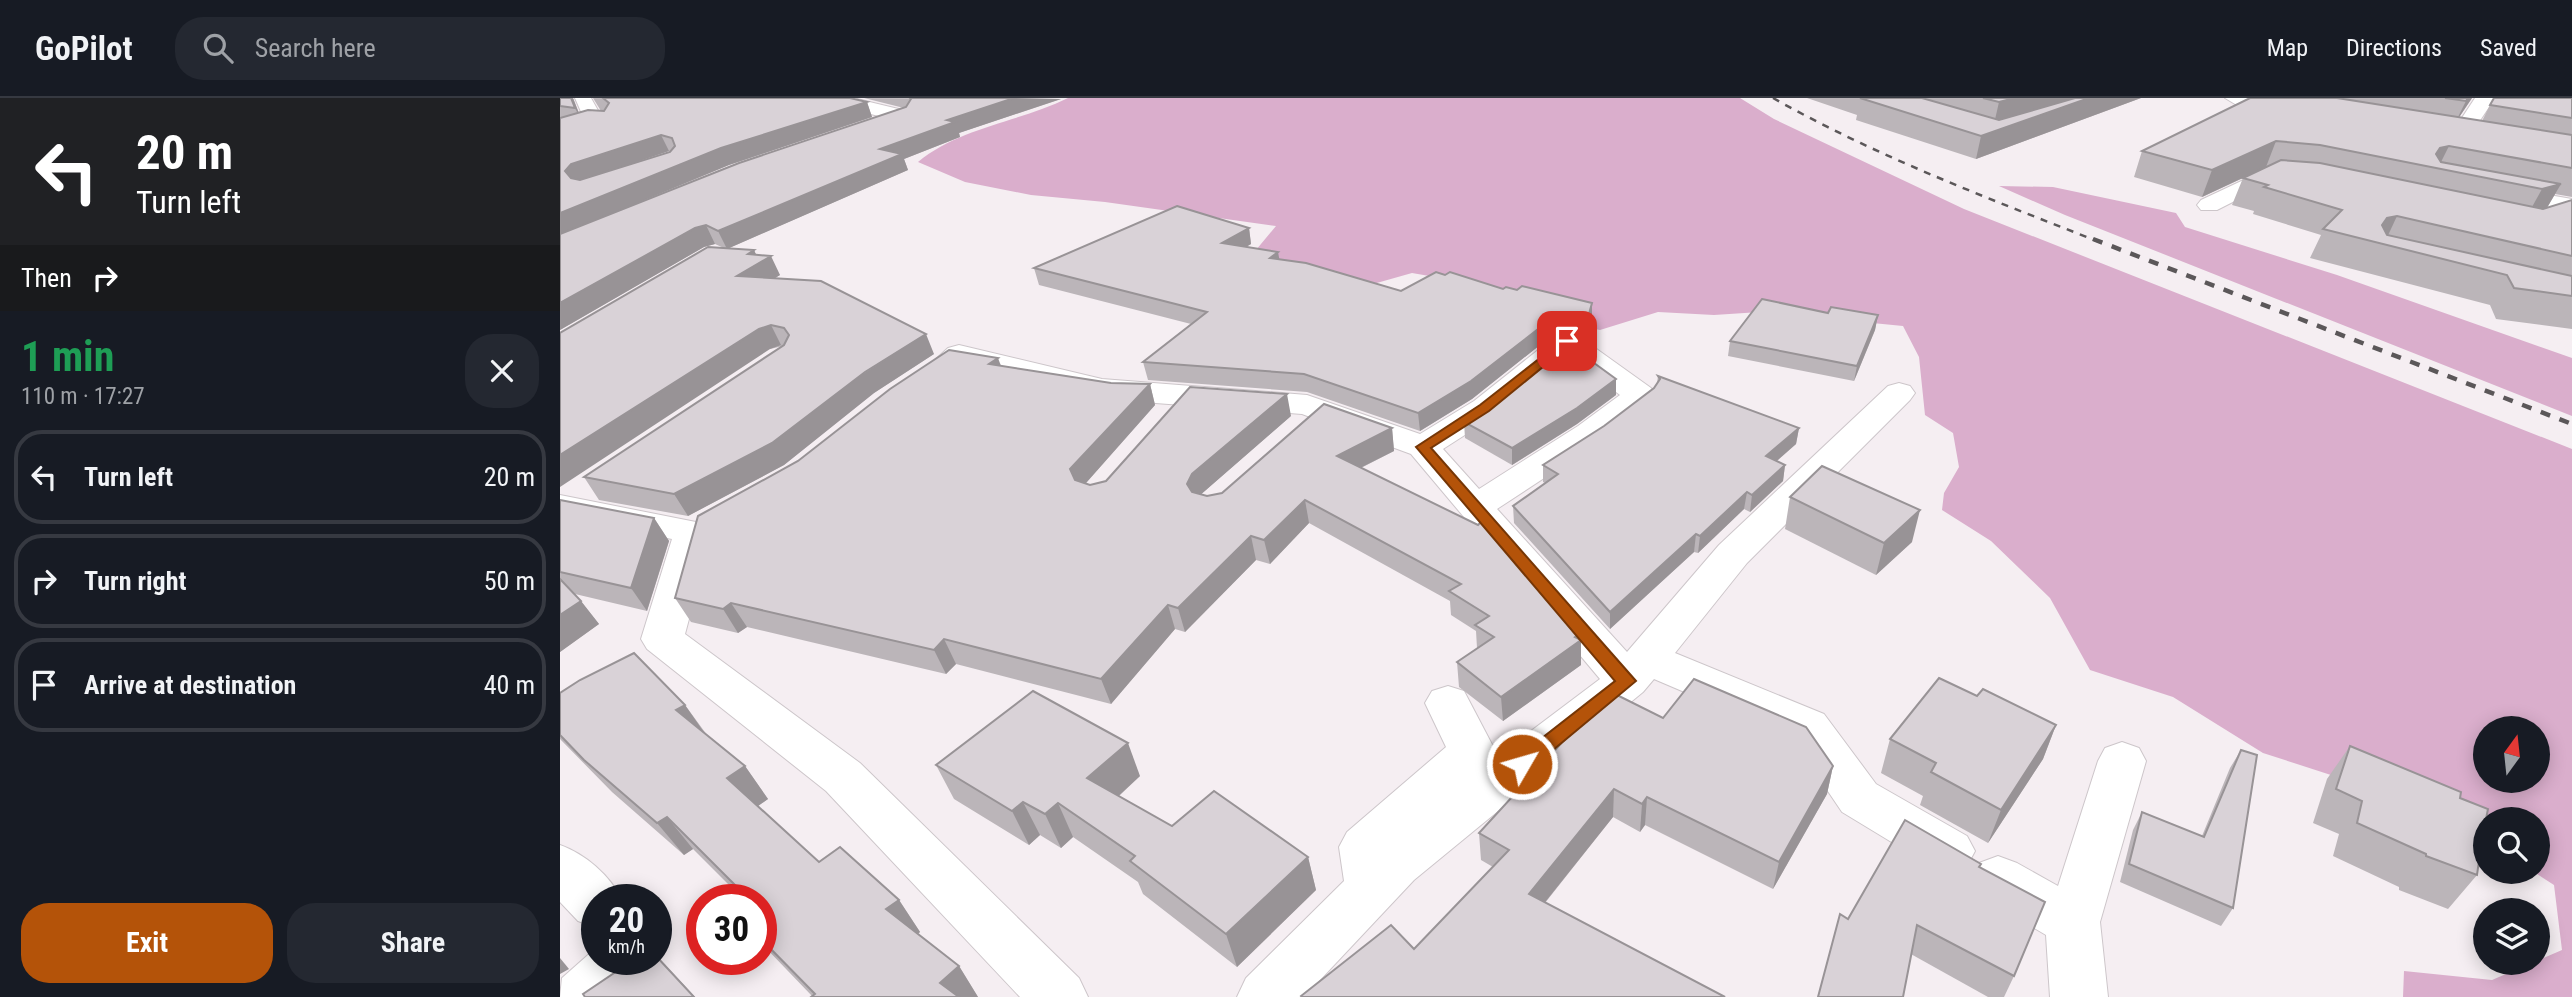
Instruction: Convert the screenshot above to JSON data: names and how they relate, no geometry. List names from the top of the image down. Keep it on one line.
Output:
{"north":"top","page":{"header":"GoPilot","search":"Search here","nav":["Map","Directions","Saved"],"turn":["20 m","Turn left"],"then":"Then","heading":["1 min","110 m · 17:27"],"list":[{"name":"Turn left","value":"20 m"},{"name":"Turn right","value":"50 m"},{"name":"Arrive at destination","value":"40 m"}],"speed":"20 km/h","limit":"30","buttons":["Exit","Share"]}}
